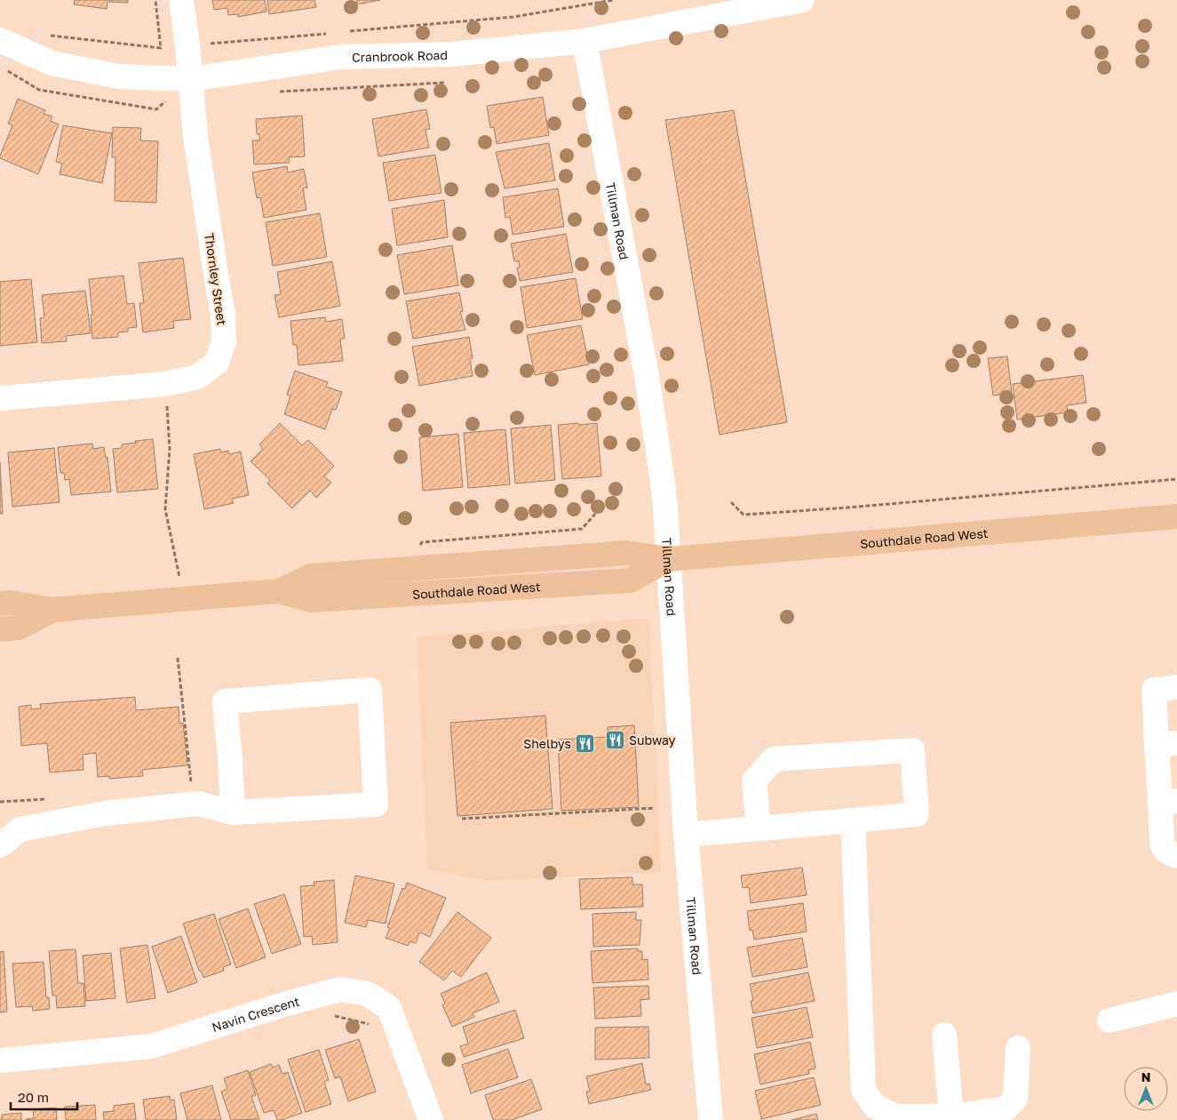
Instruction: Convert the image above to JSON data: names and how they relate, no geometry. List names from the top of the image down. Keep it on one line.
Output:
{"streets":{"main road":["Southdale Road West"],"street":["Cranbrook Road","Tillman Road","Thornley Street","Navin Crescent"]},"crossings":[["Cranbrook Road","Tillman Road"],["Cranbrook Road","Thornley Street"],["Tillman Road","Southdale Road West"]],"places":{"restaurant":["Subway","Shelbys"]},"scale_bar":"20 m","north":"top"}
